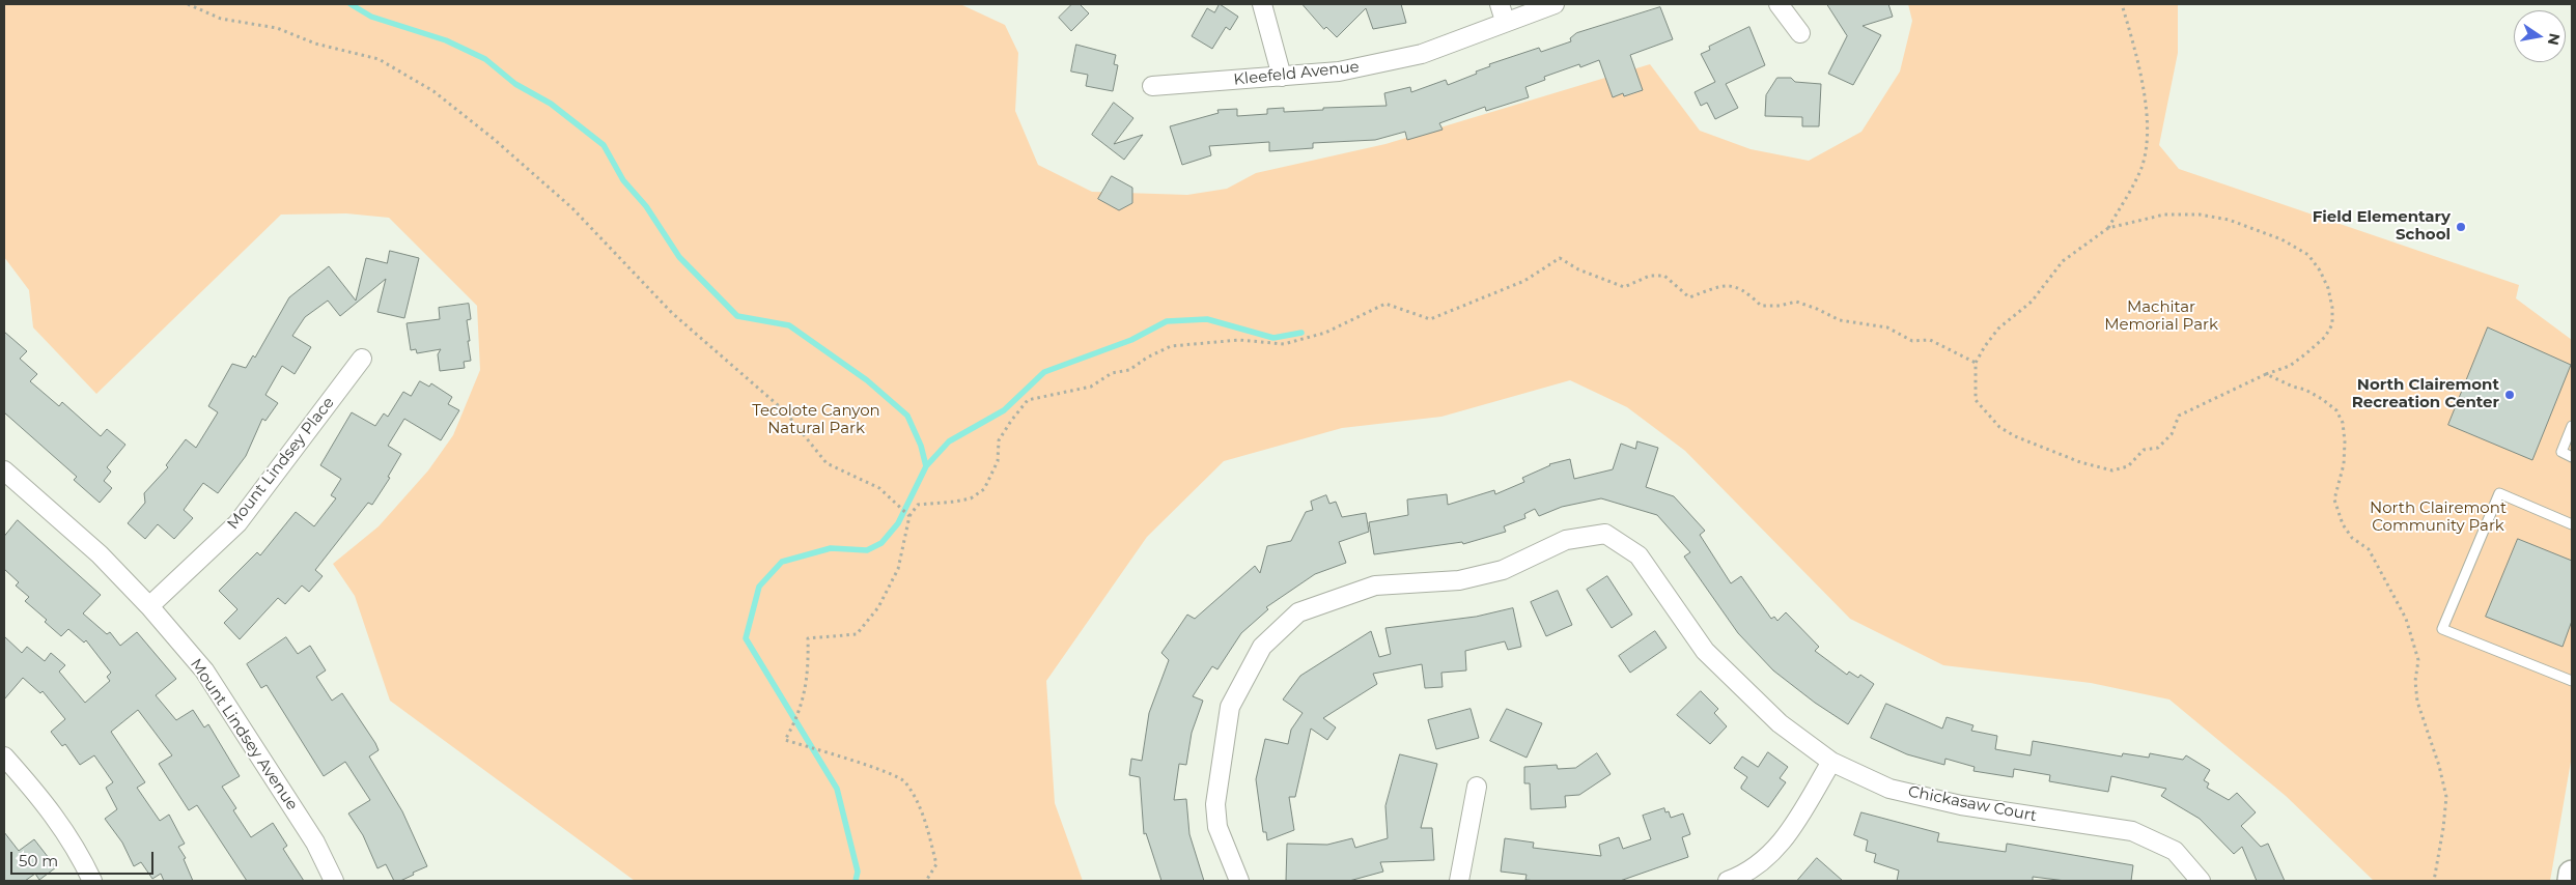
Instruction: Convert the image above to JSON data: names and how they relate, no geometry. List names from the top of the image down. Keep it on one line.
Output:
{"streets":{"street":["Kleefeld Avenue","Mount Lindsey Place","Mount Lindsey Avenue","Chickasaw Court"]},"crossings":[["Mount Lindsey Place","Mount Lindsey Avenue"]],"parks":["Machitar Memorial Park","Tecolote Canyon Natural Park","North Clairemont Community Park"],"places":["Field Elementary School","North Clairemont Recreation Center"],"scale_bar":"50 m","north":"right"}
